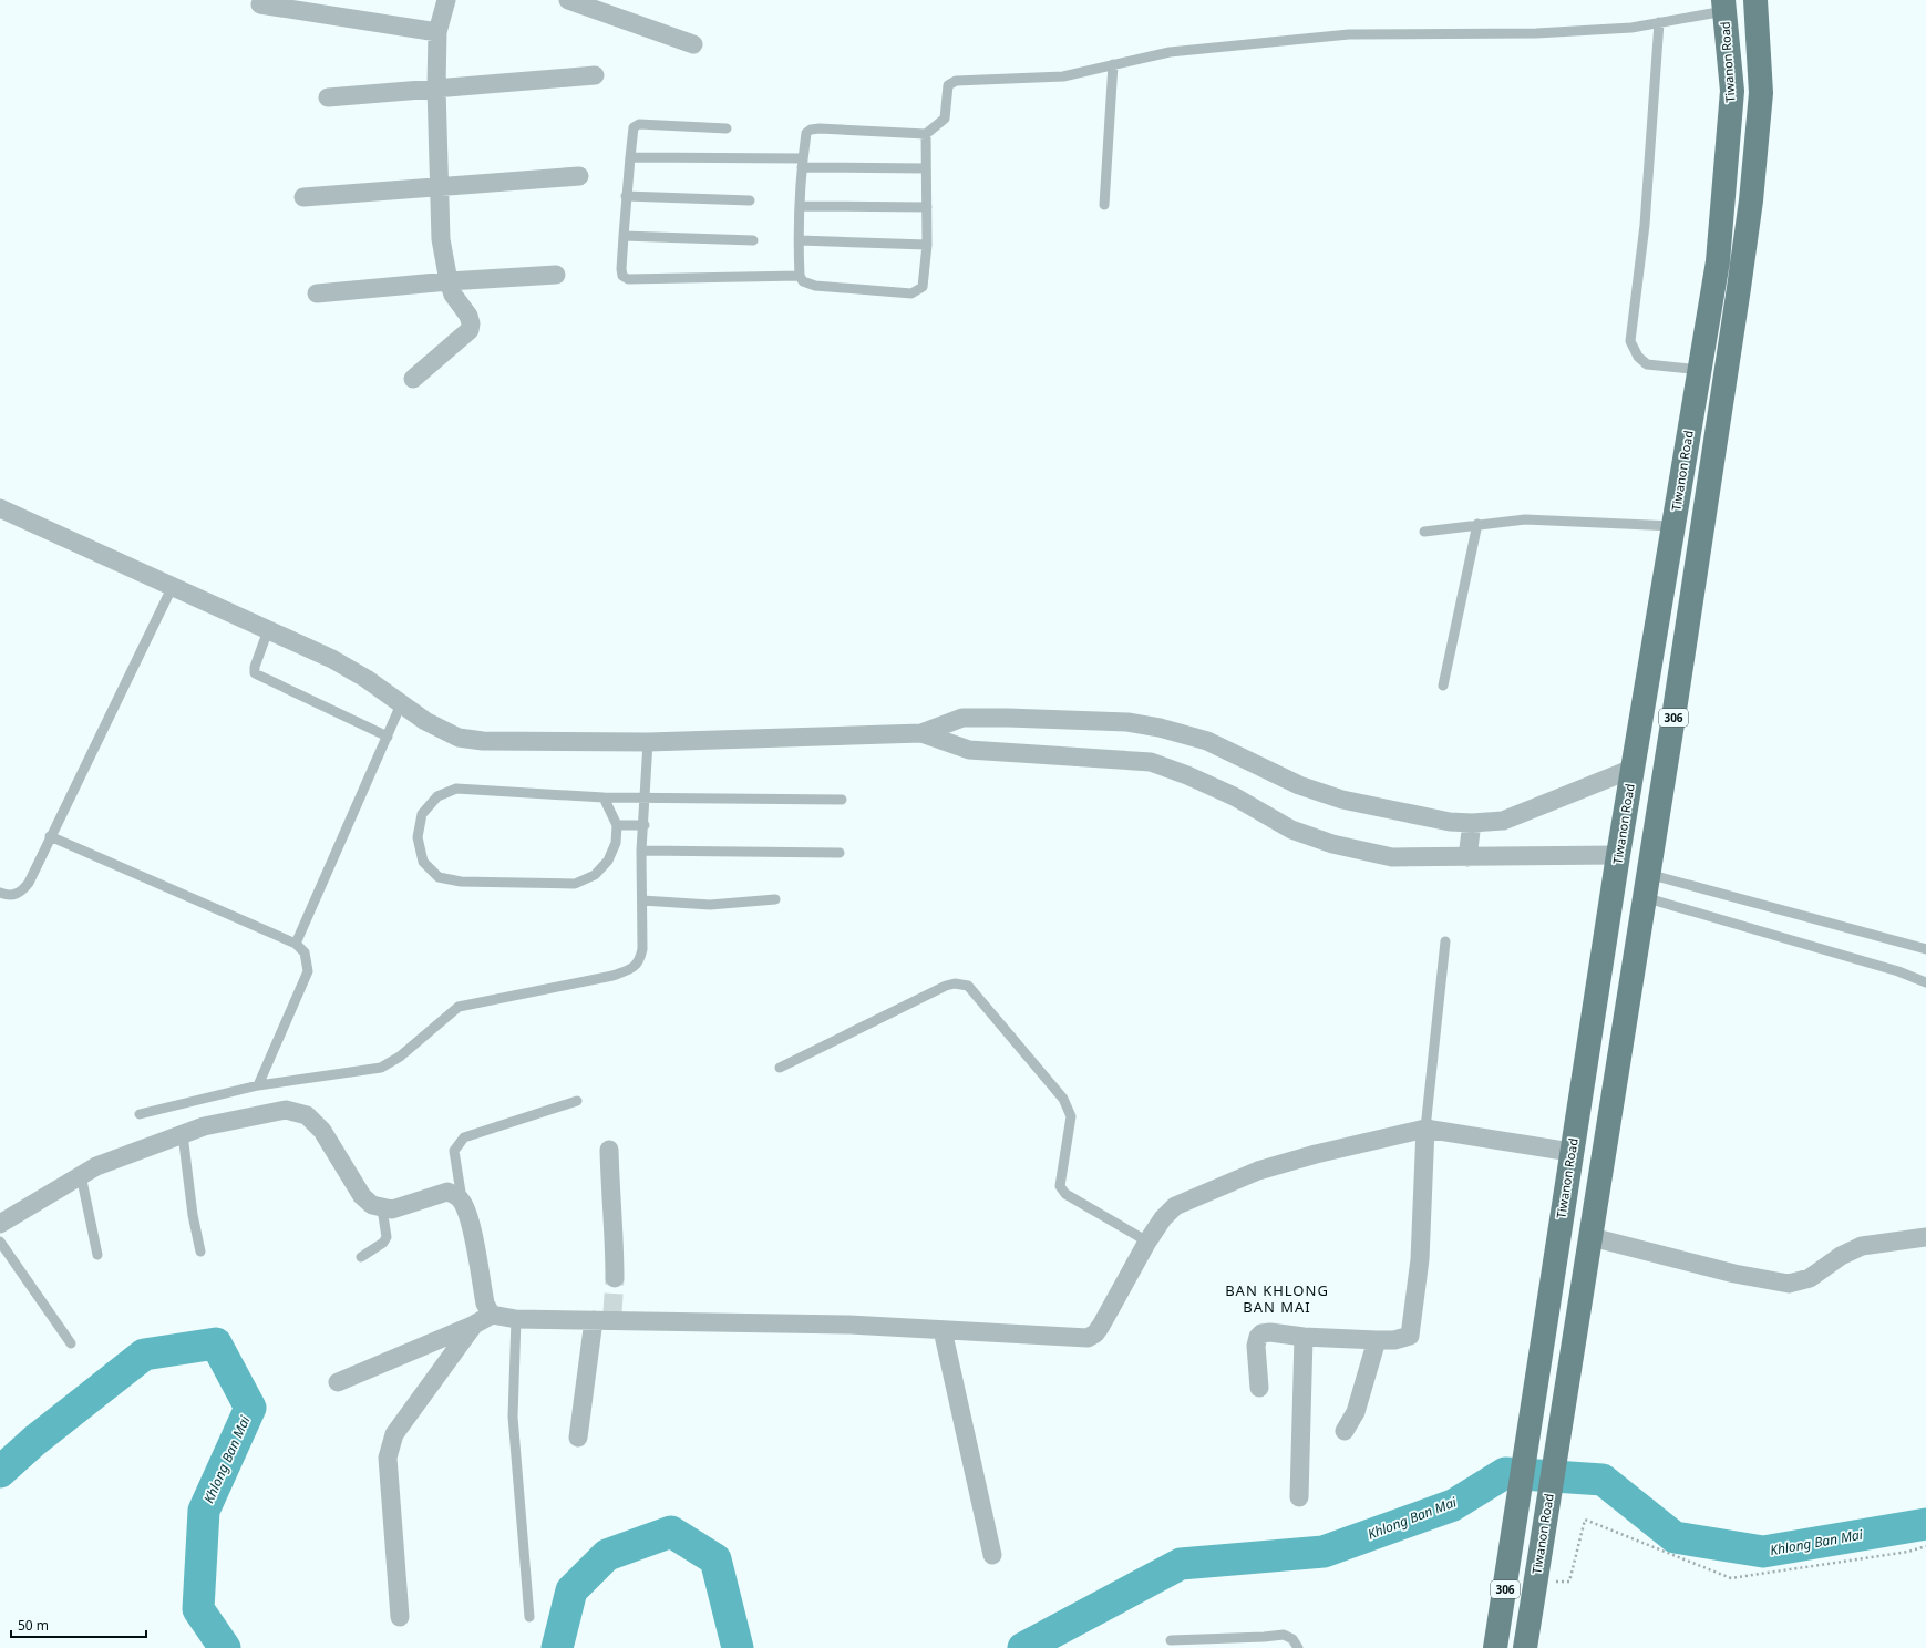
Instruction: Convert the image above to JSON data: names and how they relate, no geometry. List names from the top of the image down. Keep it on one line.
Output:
{"streets":{"main road":["Tiwanon Road","306"]},"districts":["BAN KHLONG BAN MAI"],"water":["Khlong Ban Mai"],"scale_bar":"50 m"}
